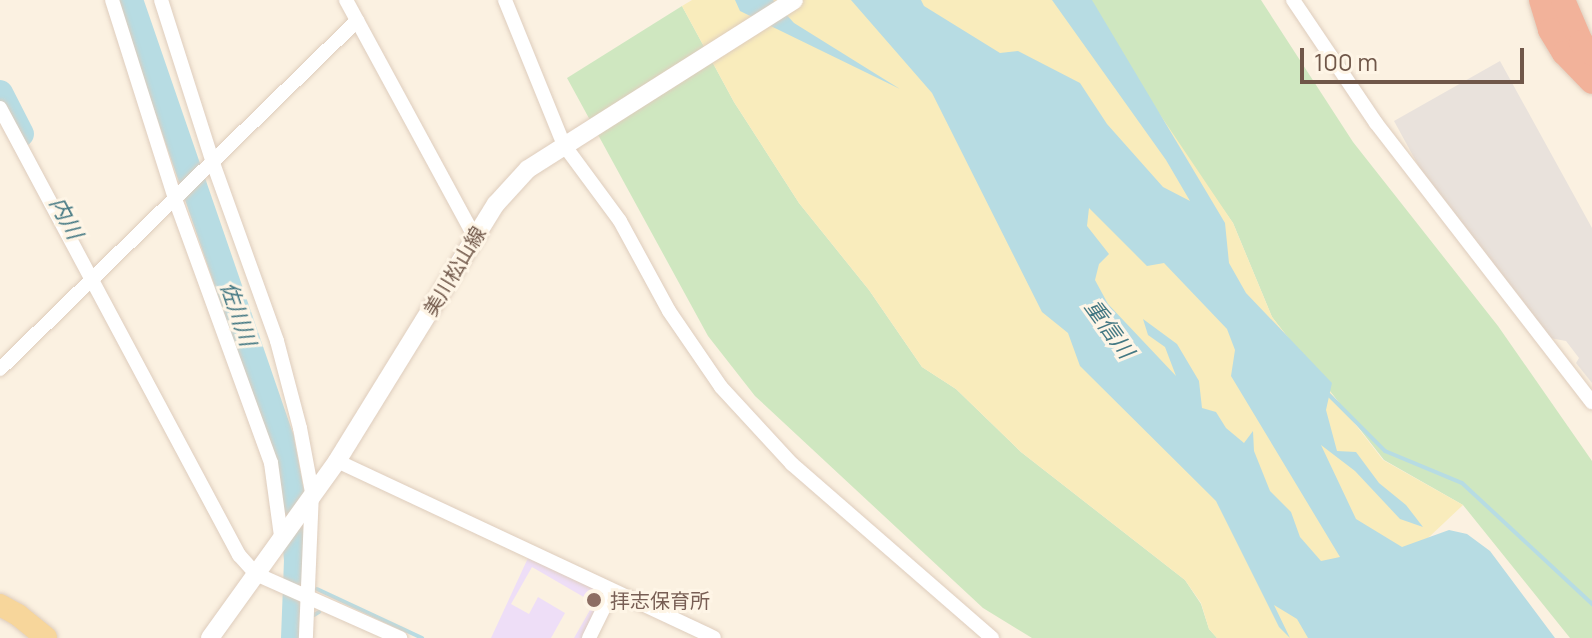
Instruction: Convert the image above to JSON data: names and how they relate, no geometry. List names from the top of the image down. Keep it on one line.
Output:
{"streets":{"main road":["美川松山線"]},"water":["内川","佐川川","重信川"],"places":["拝志保育所"],"scale_bar":"100 m"}
